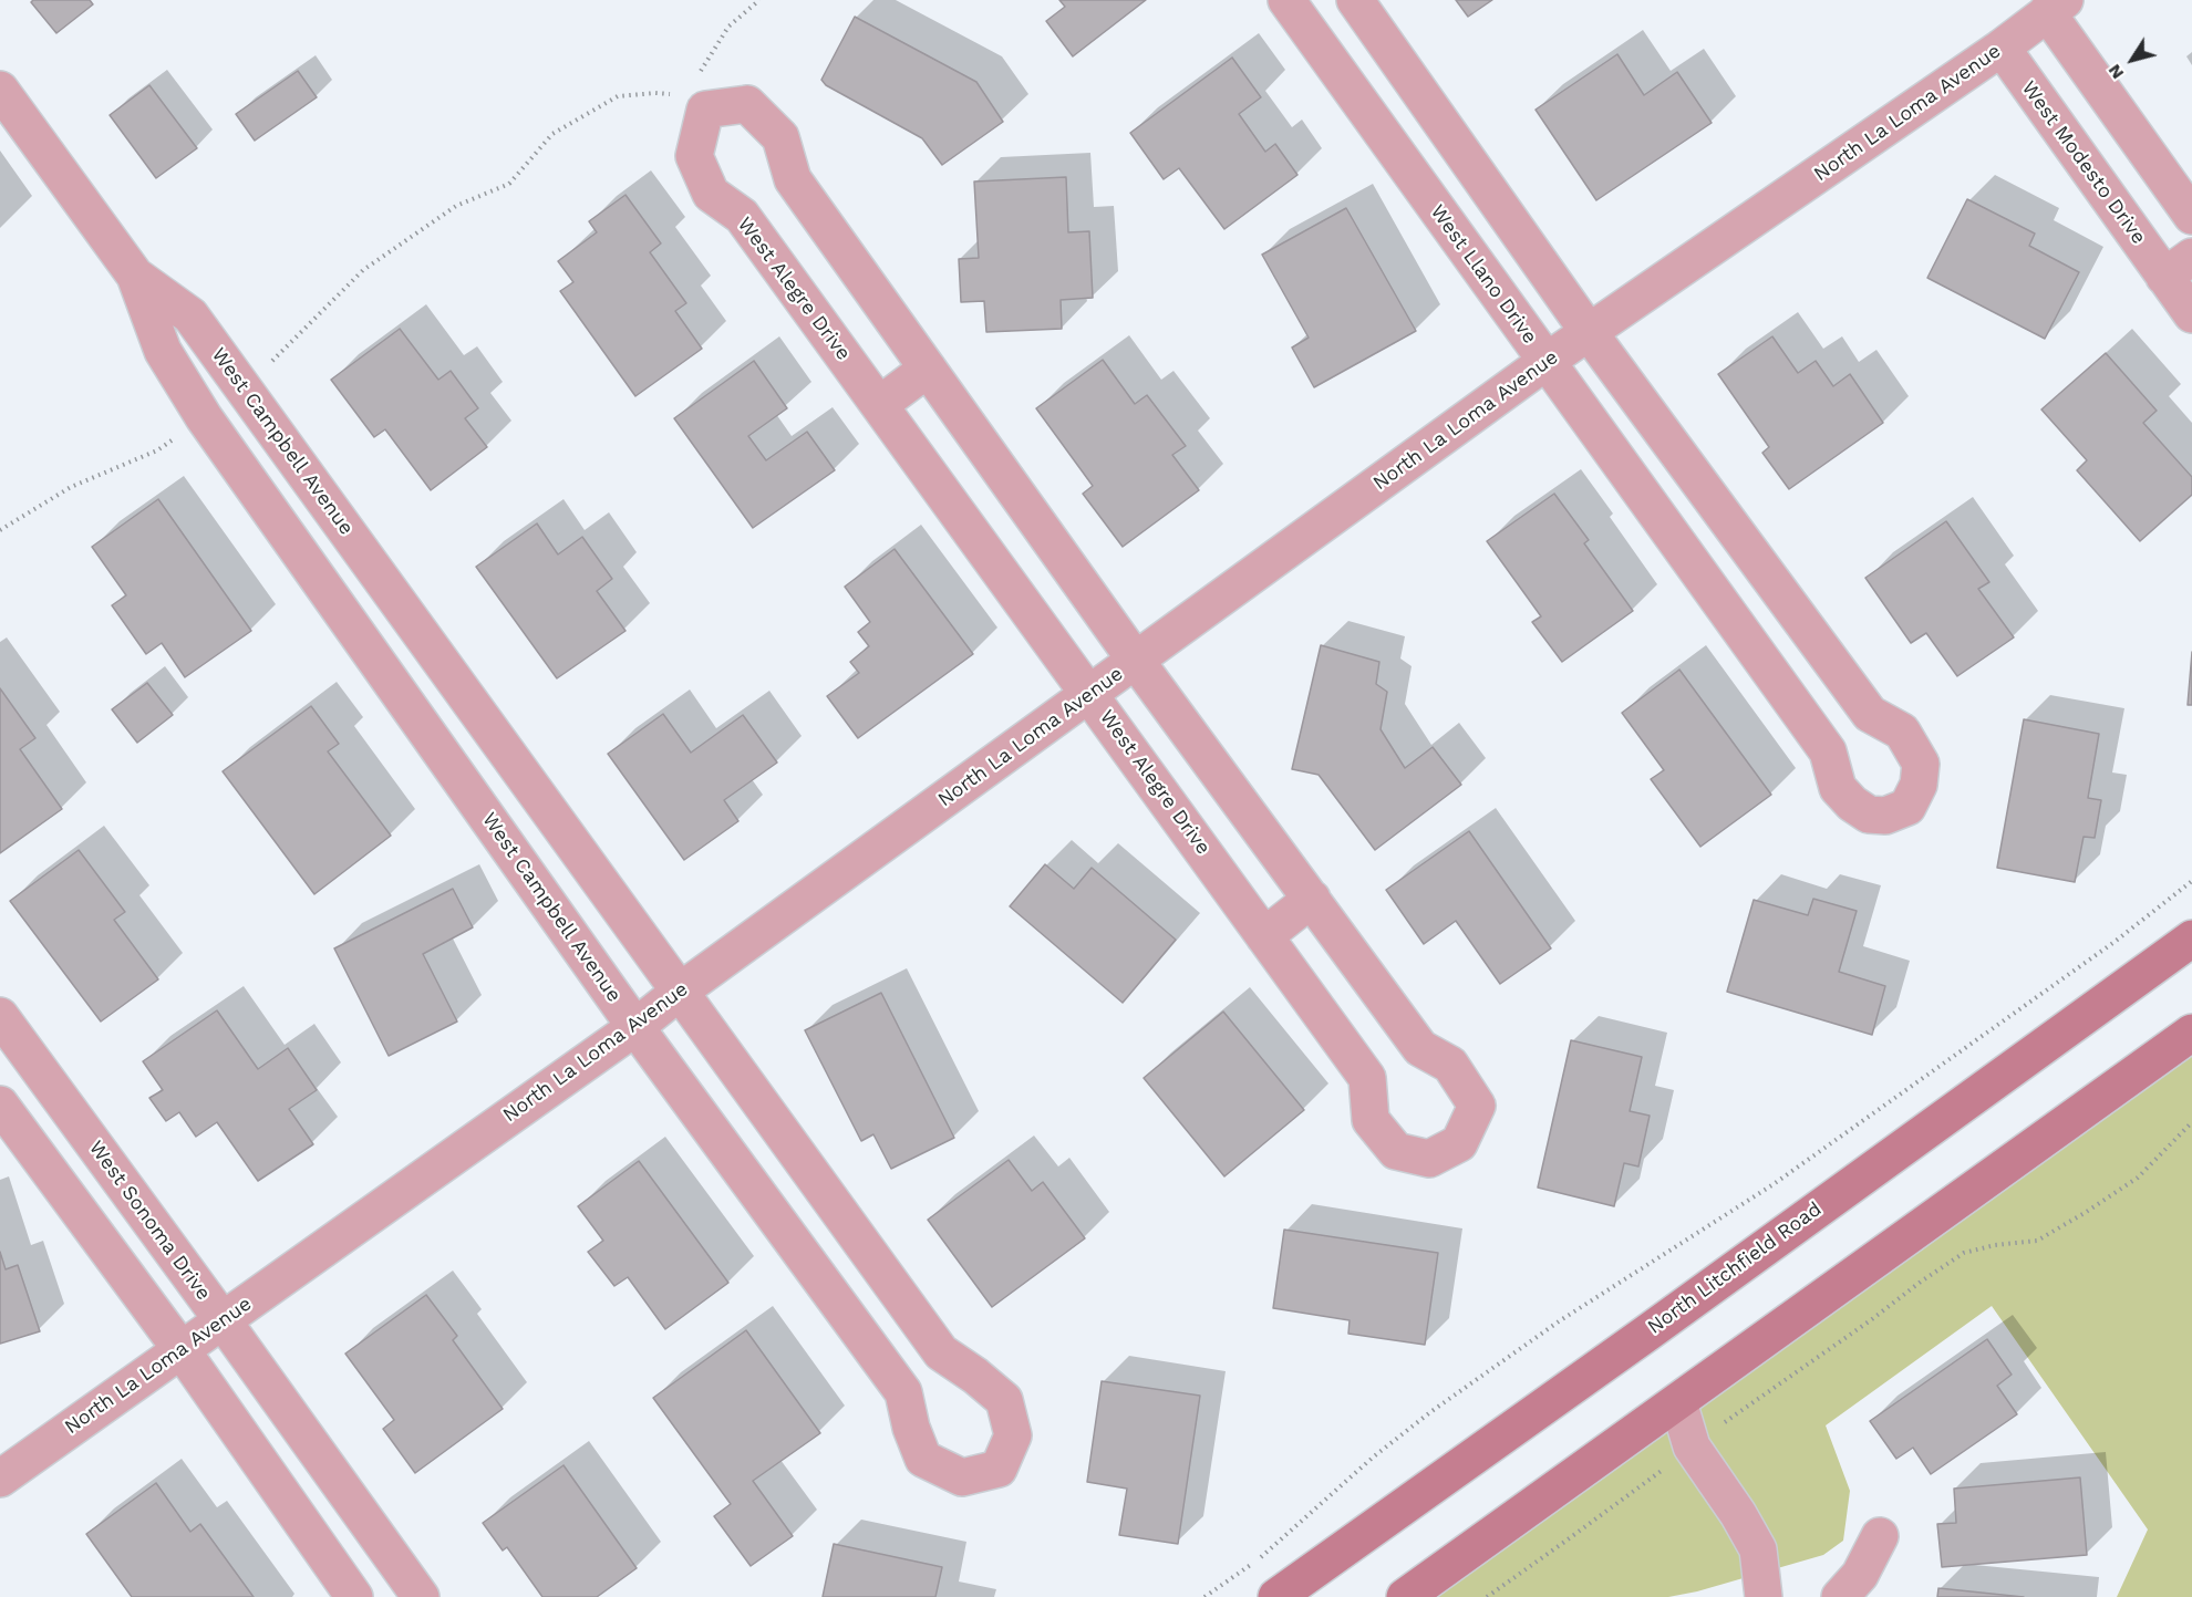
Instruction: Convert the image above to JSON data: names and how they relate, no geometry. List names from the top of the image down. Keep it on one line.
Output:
{"streets":{"main road":["North Litchfield Road"],"street":["North La Loma Avenue","West Modesto Drive","West Llano Drive","West Alegre Drive","West Campbell Avenue","West Sonoma Drive"]},"crossings":[["North La Loma Avenue","West Modesto Drive"],["North La Loma Avenue","West Llano Drive"],["North La Loma Avenue","West Alegre Drive"],["North La Loma Avenue","West Campbell Avenue"],["North La Loma Avenue","West Sonoma Drive"]],"north":"bottom left"}
